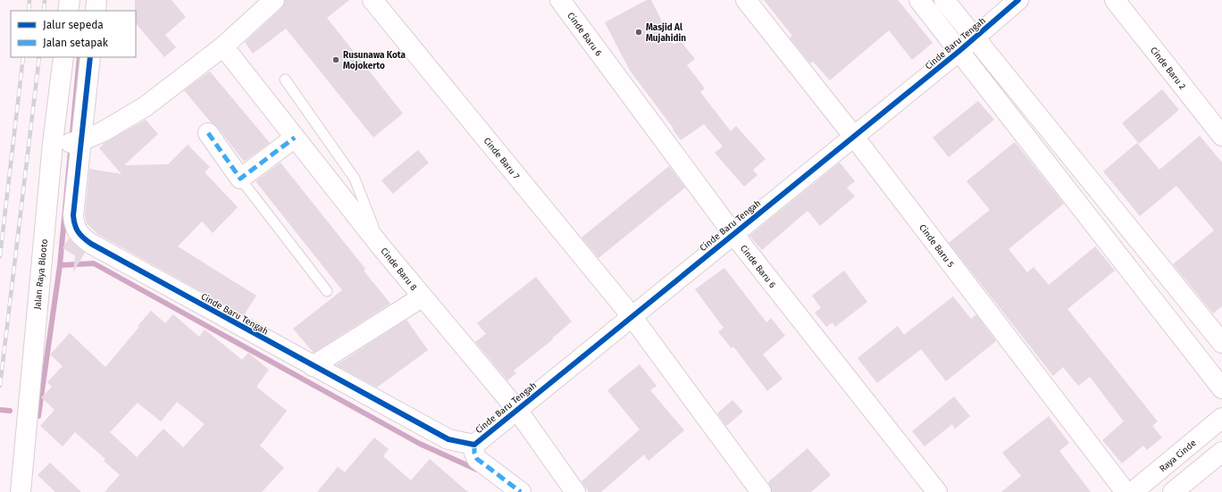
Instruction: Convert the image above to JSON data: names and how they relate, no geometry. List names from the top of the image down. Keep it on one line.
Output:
{"streets":{"street":["Cinde Baru 6","Cinde Baru Tengah","Cinde Baru 2","Cinde Baru 7","Cinde Baru 5","Cinde Baru 8","Jalan Raya Blooto","Raya Cinde"]},"crossings":[["Cinde Baru 6","Cinde Baru Tengah"],["Cinde Baru Tengah","Cinde Baru 7"],["Cinde Baru Tengah","Cinde Baru 5"],["Cinde Baru Tengah","Cinde Baru 8"],["Cinde Baru Tengah","Jalan Raya Blooto"]],"places":["Masjid Al Mujahidin","Rusunawa Kota Mojokerto"],"legend":["Jalur sepeda","Jalan setapak"]}
